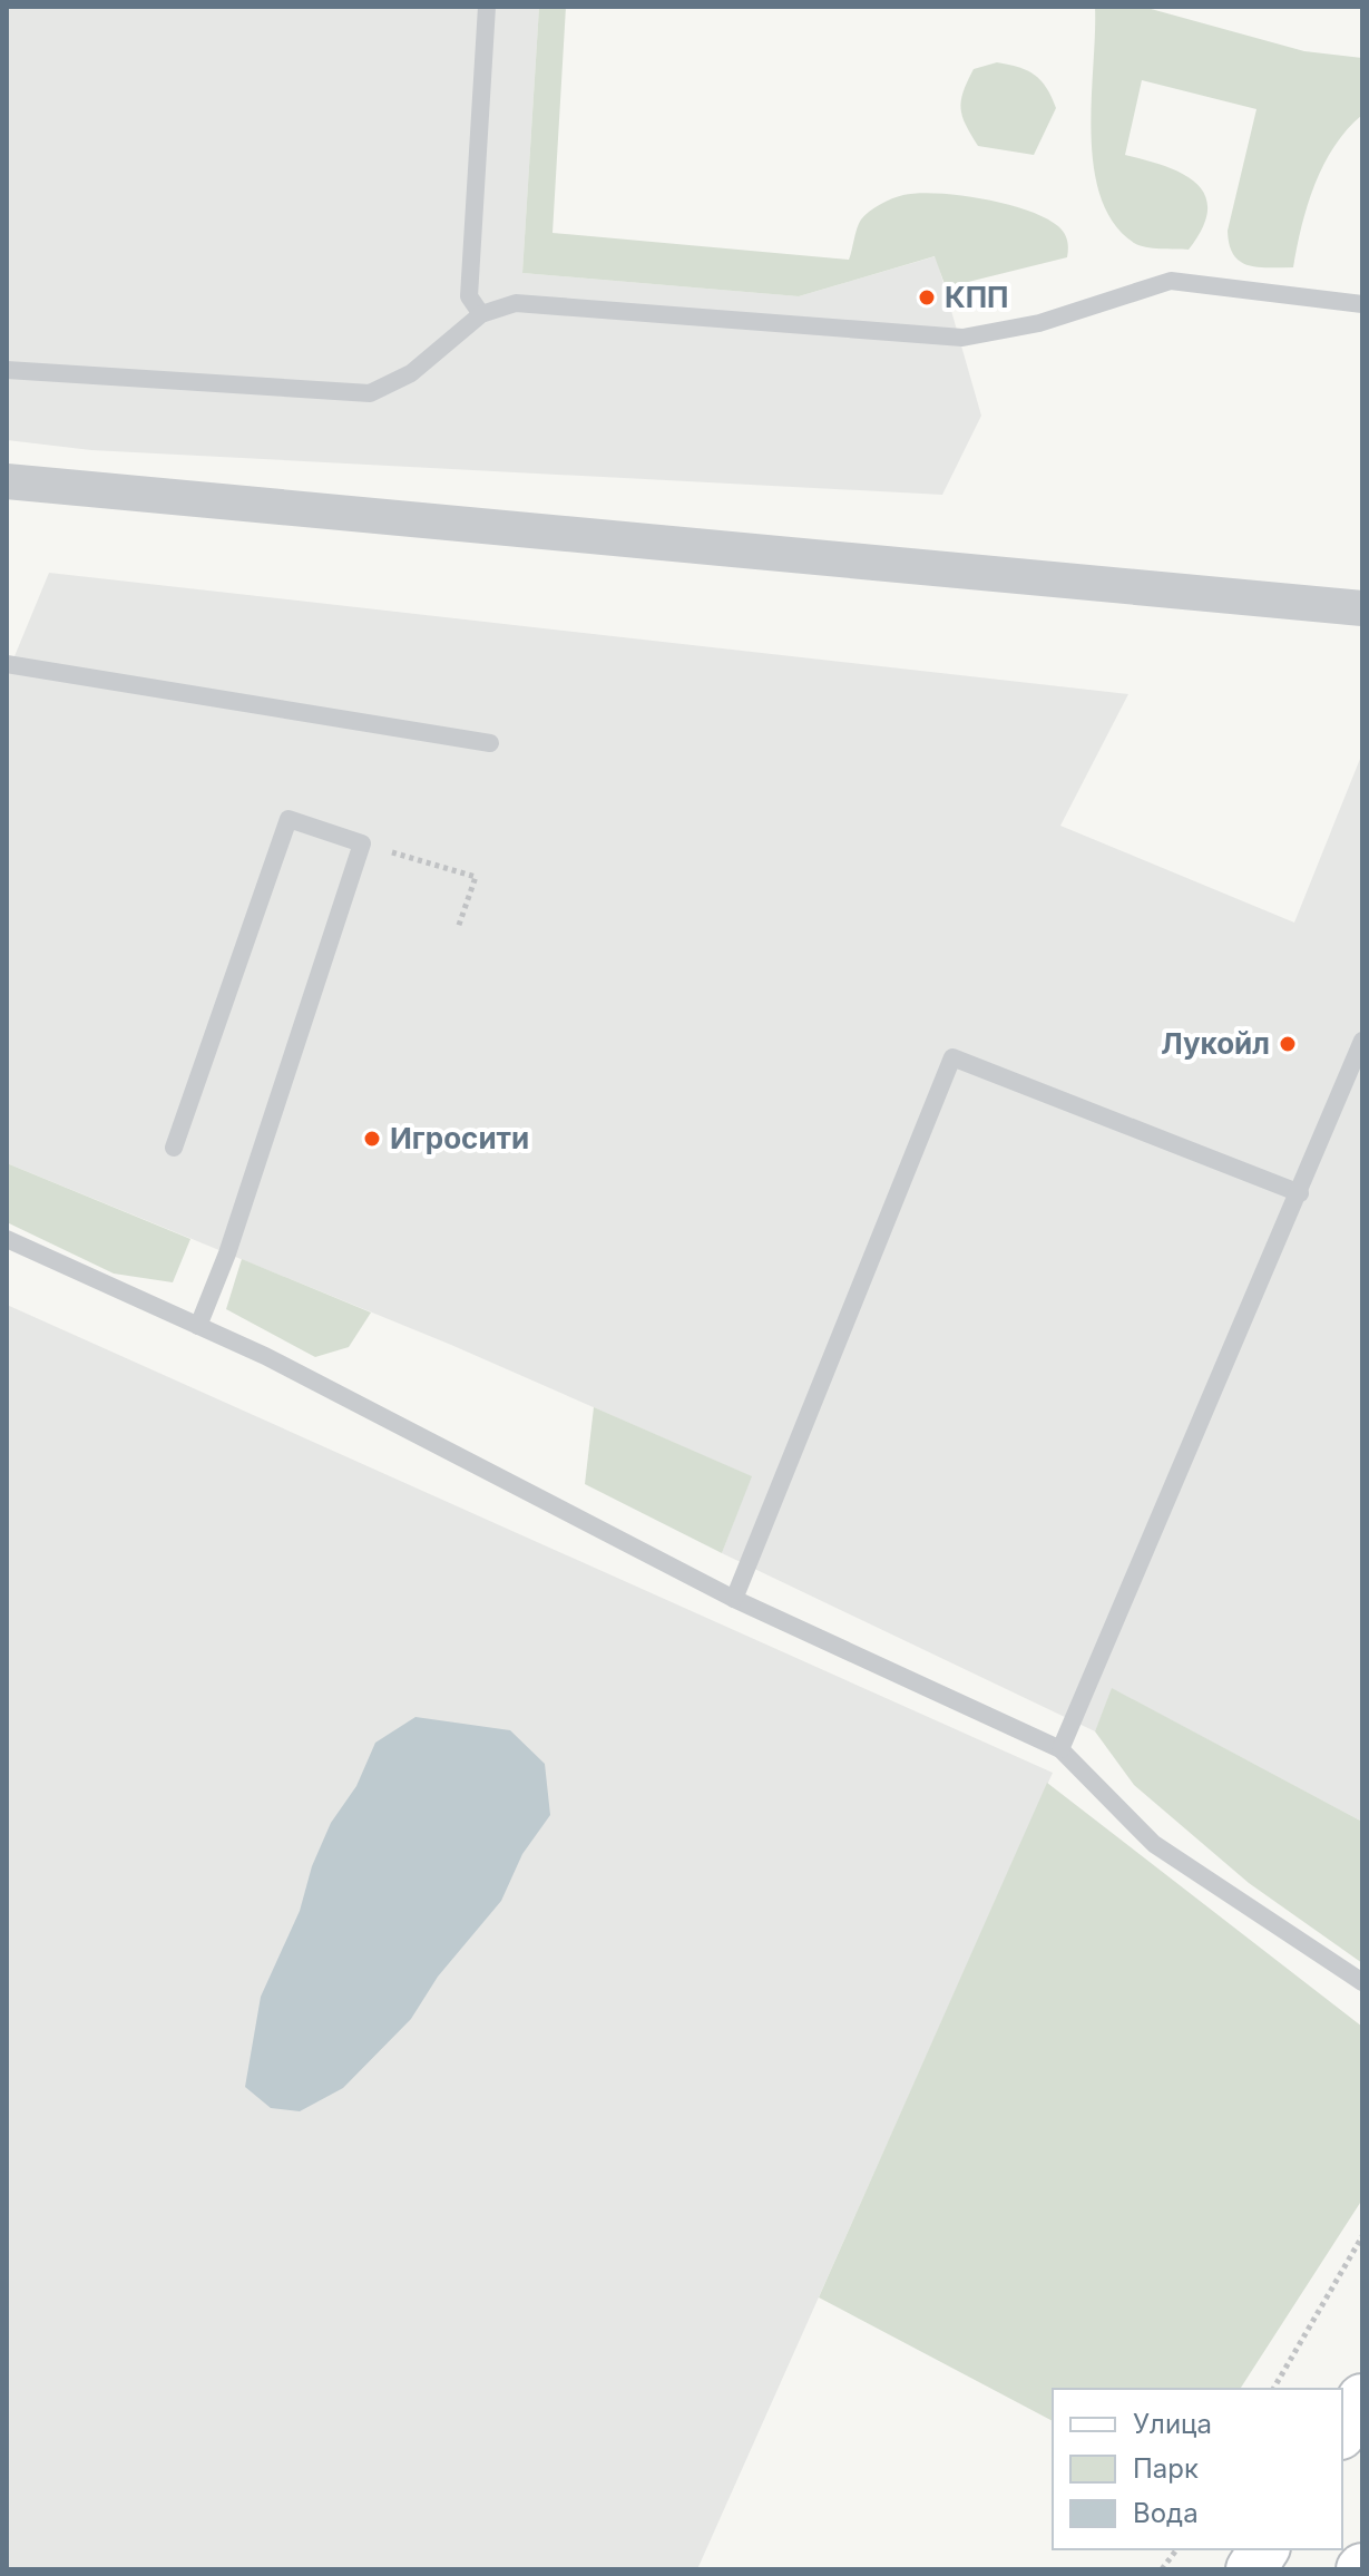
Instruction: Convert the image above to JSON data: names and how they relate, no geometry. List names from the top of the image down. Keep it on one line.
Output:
{"places":["КПП","Лукойл","Игросити"],"legend":["Улица","Парк","Вода"]}
